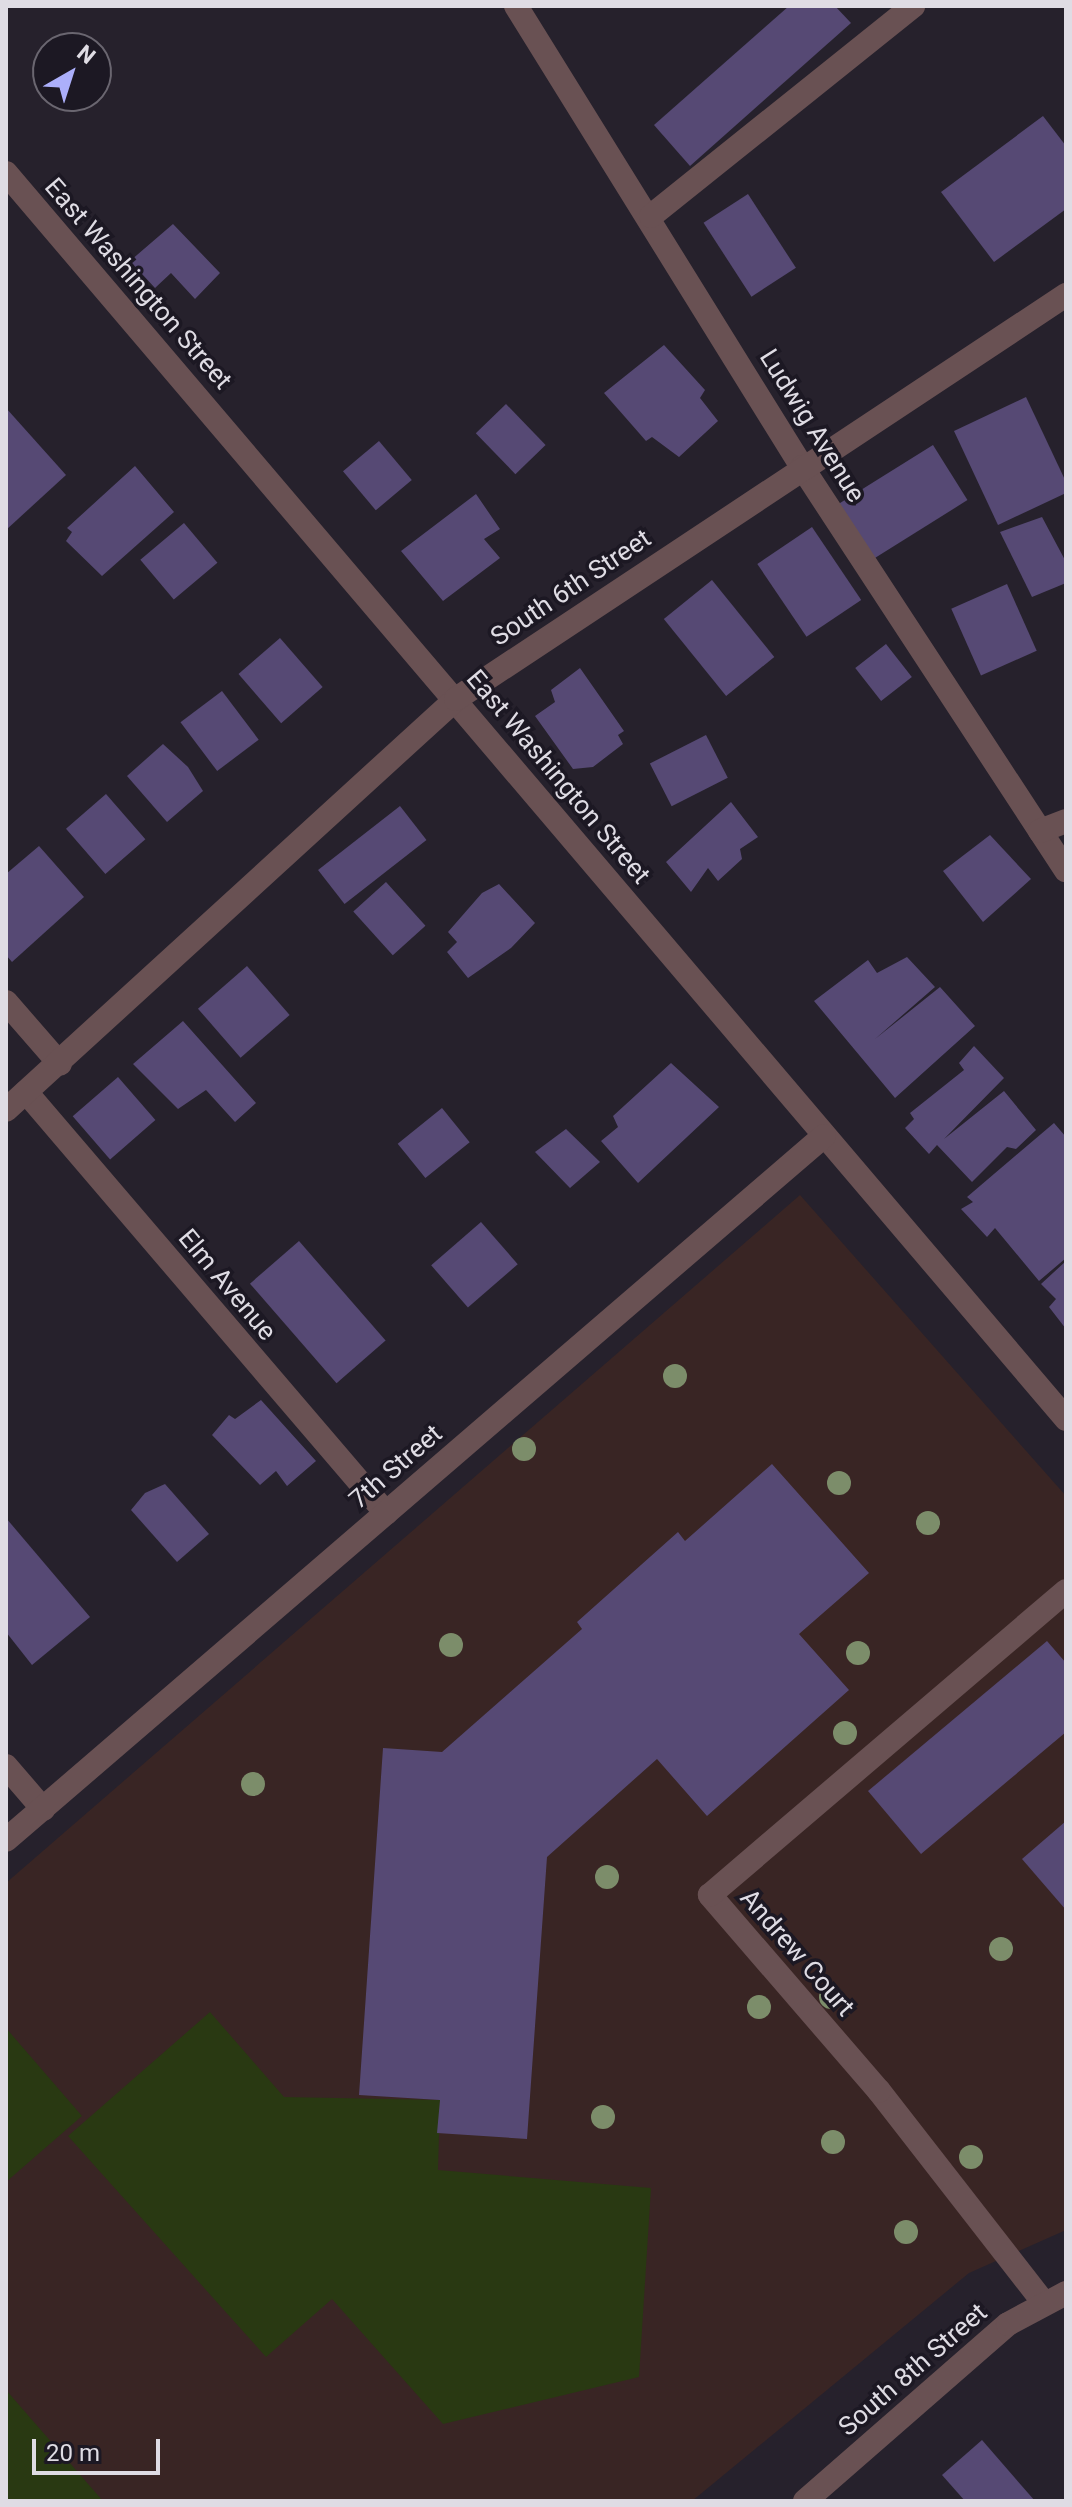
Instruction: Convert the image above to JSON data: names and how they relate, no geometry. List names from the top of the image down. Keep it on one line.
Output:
{"streets":{"street":["East Washington Street","Ludwig Avenue","South 6th Street","Elm Avenue","7th Street","Andrew Court","South 8th Street"]},"crossings":[["East Washington Street","South 6th Street"],["East Washington Street","7th Street"],["Ludwig Avenue","South 6th Street"],["South 6th Street","Elm Avenue"],["Elm Avenue","7th Street"],["Andrew Court","South 8th Street"]],"scale_bar":"20 m","north":"top right"}
